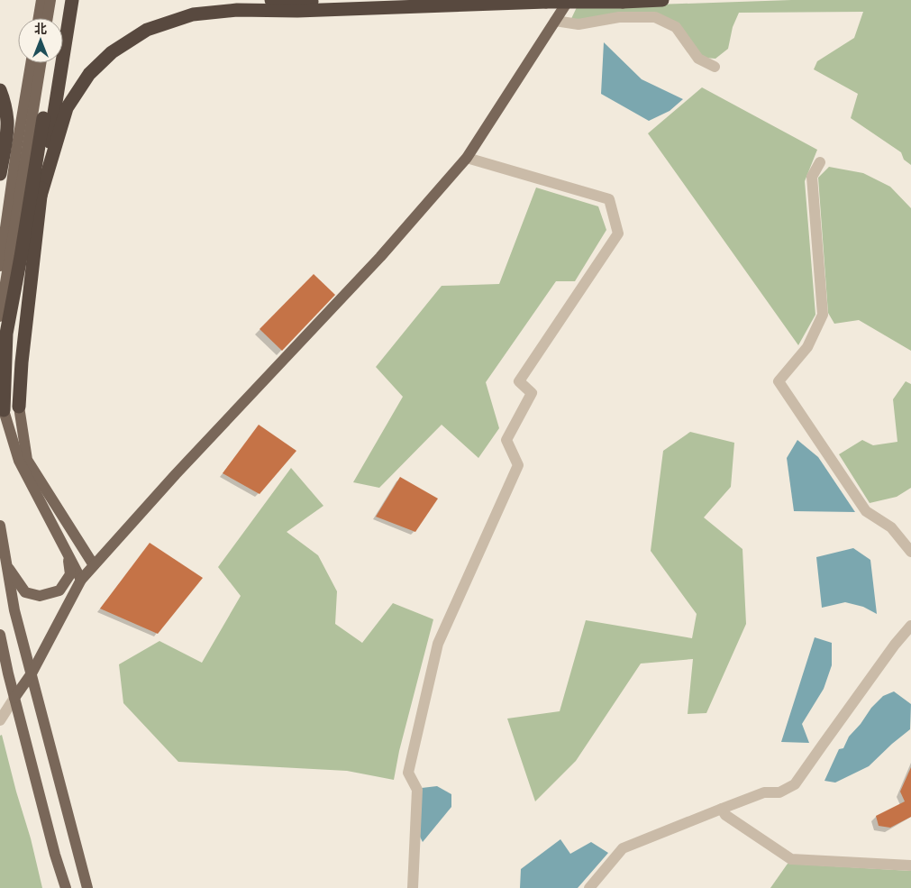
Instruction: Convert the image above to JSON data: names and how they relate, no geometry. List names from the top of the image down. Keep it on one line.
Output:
{"north":"top"}
